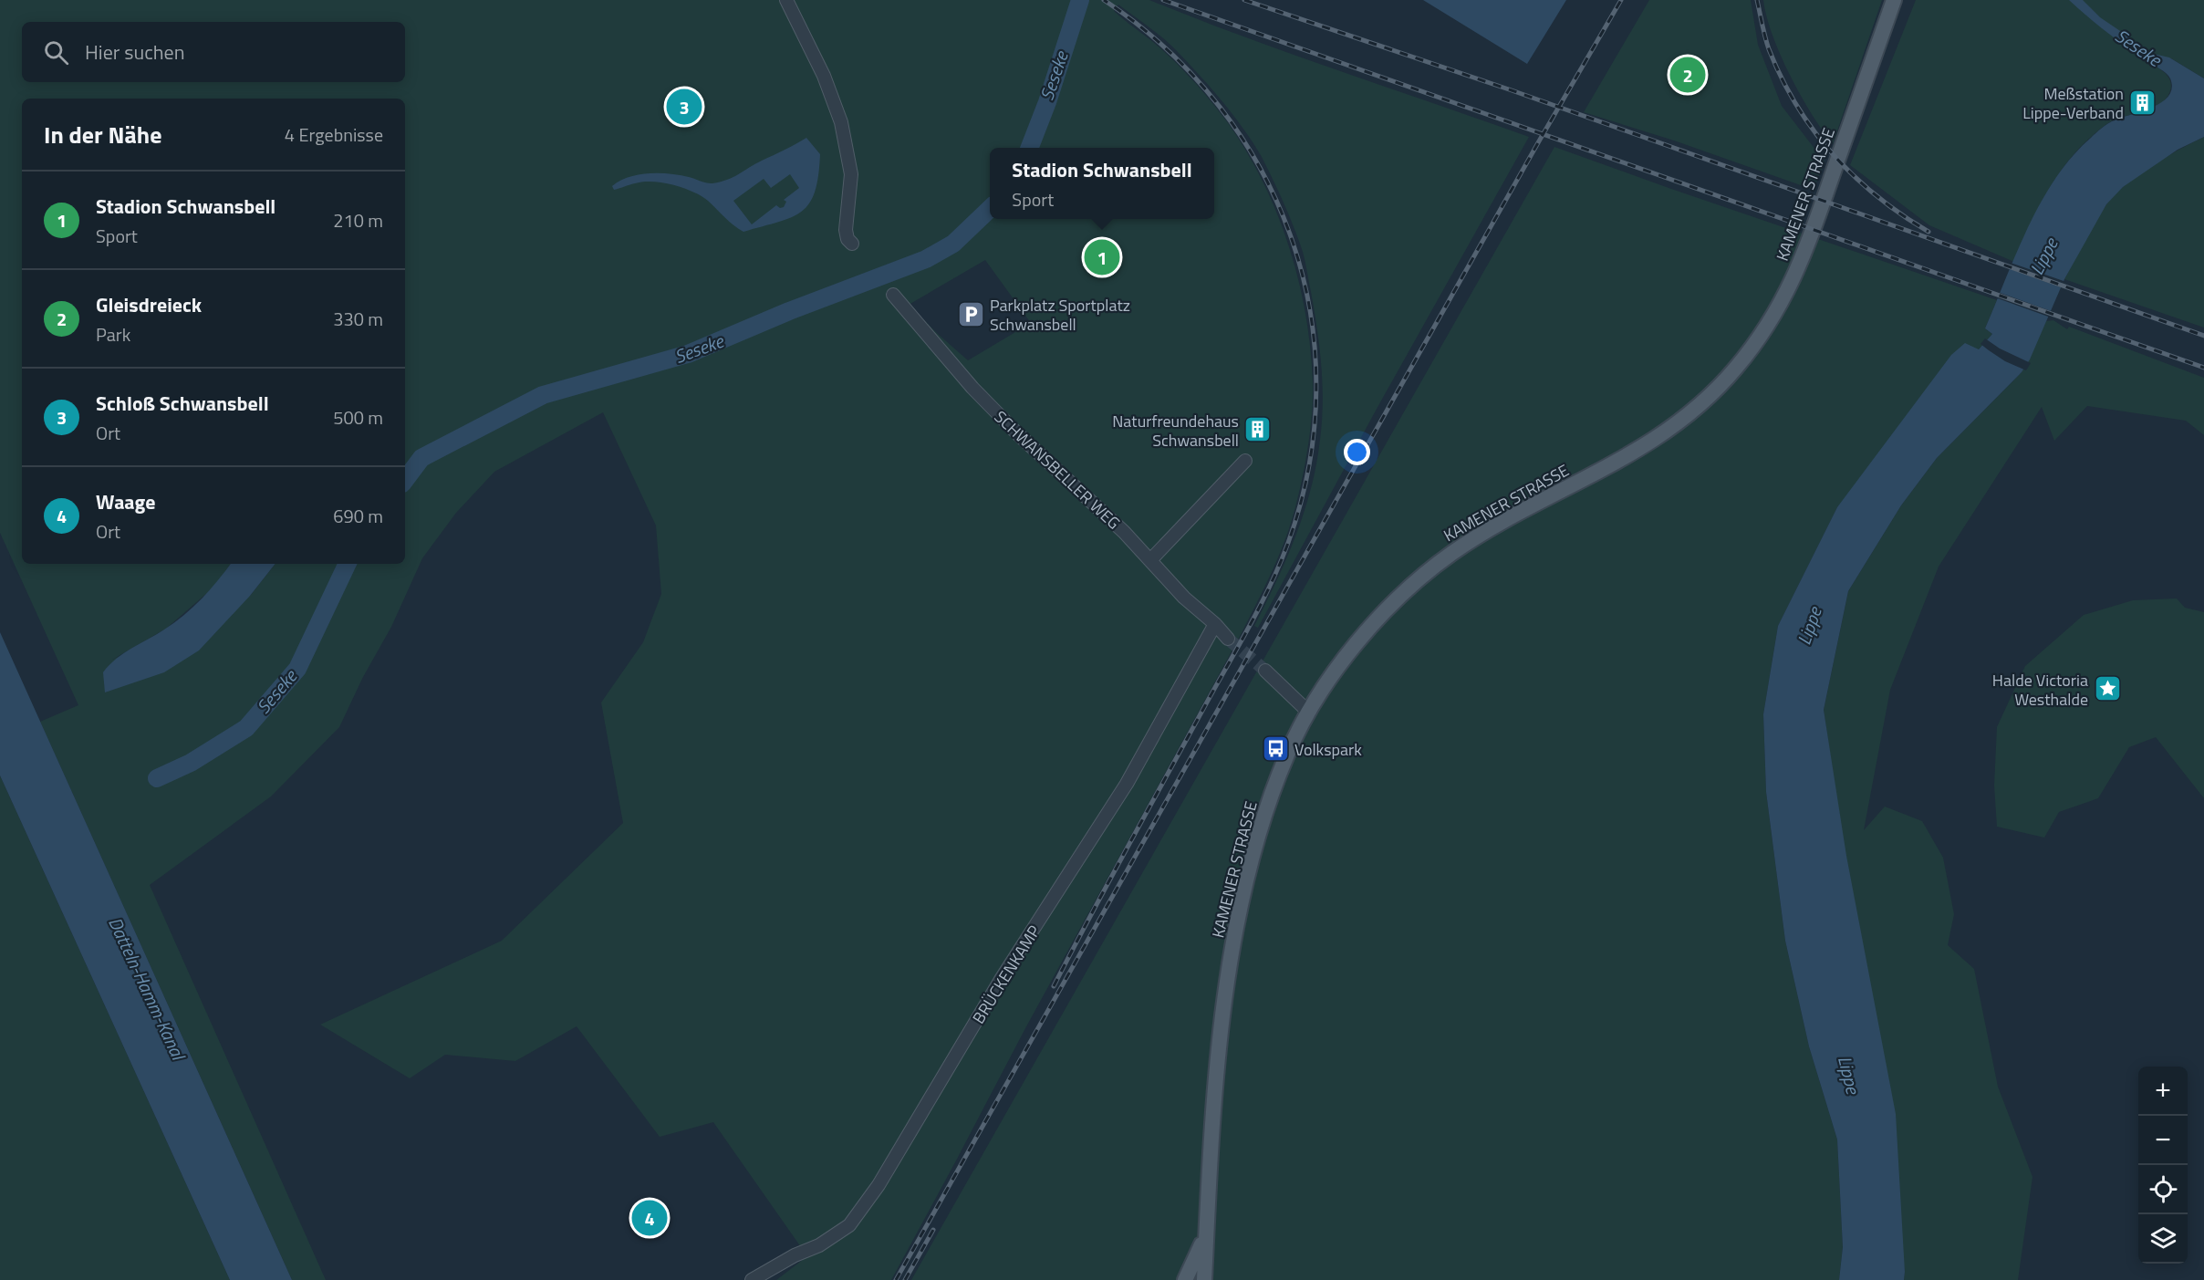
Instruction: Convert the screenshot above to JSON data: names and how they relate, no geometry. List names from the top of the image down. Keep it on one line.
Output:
{"streets":{"main road":["KAMENER STRASSE"],"street":["SCHWANSBELLER WEG","BRÜCKENKAMP"]},"crossings":[["SCHWANSBELLER WEG","BRÜCKENKAMP"]],"water":["Seseke","Lippe","Datteln-Hamm-Kanal"],"places":{"building":["Meßstation Lippe-Verband","Naturfreundehaus Schwansbell"],"parking":["Parkplatz Sportplatz Schwansbell"],"place":["Halde Victoria Westhalde"],"bus stop":["Volkspark"]},"page":{"search":"Hier suchen","pins":["2","3","1","4"],"heading":["In der Nähe","4 Ergebnisse"],"popup":["Stadion Schwansbell","Sport"],"list":[{"mark":"1","name":"Stadion Schwansbell","note":"Sport","value":"210 m"},{"mark":"2","name":"Gleisdreieck","note":"Park","value":"330 m"},{"mark":"3","name":"Schloß Schwansbell","note":"Ort","value":"500 m"},{"mark":"4","name":"Waage","note":"Ort","value":"690 m"}],"map_buttons":["+","−"]}}
